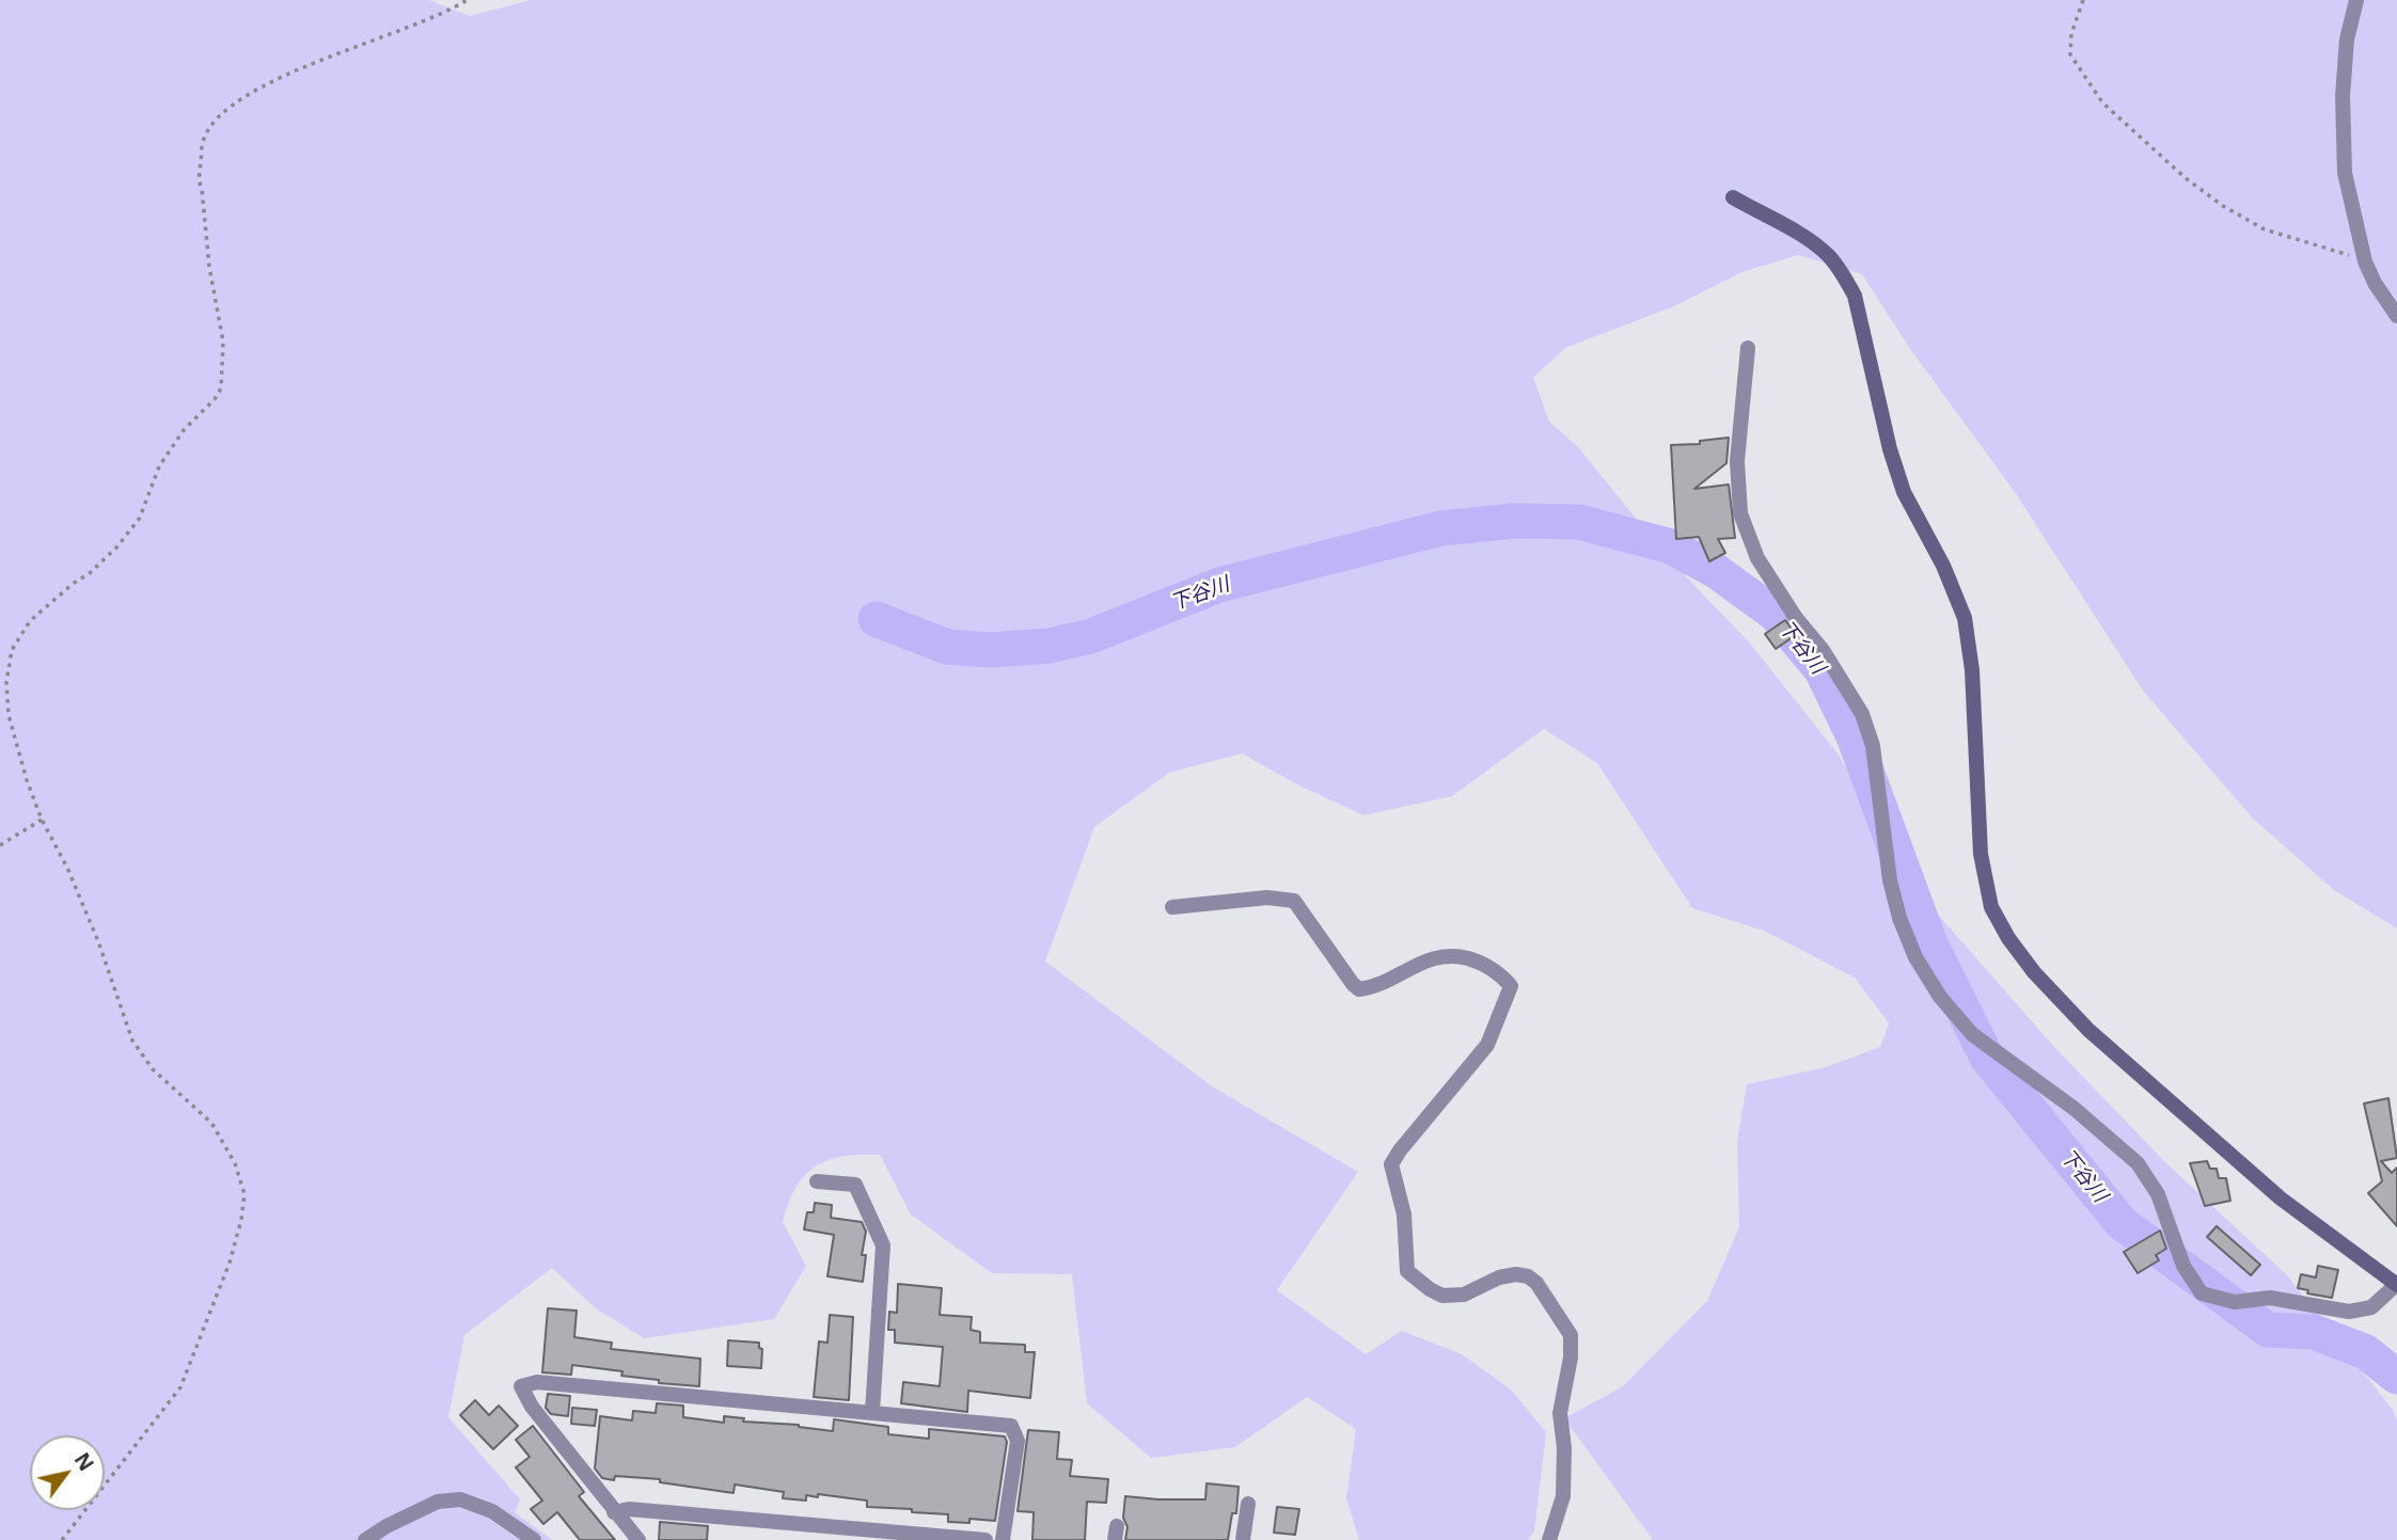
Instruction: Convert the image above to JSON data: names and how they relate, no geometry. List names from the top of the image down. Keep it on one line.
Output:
{"water":["下谷川"],"north":"top right"}
